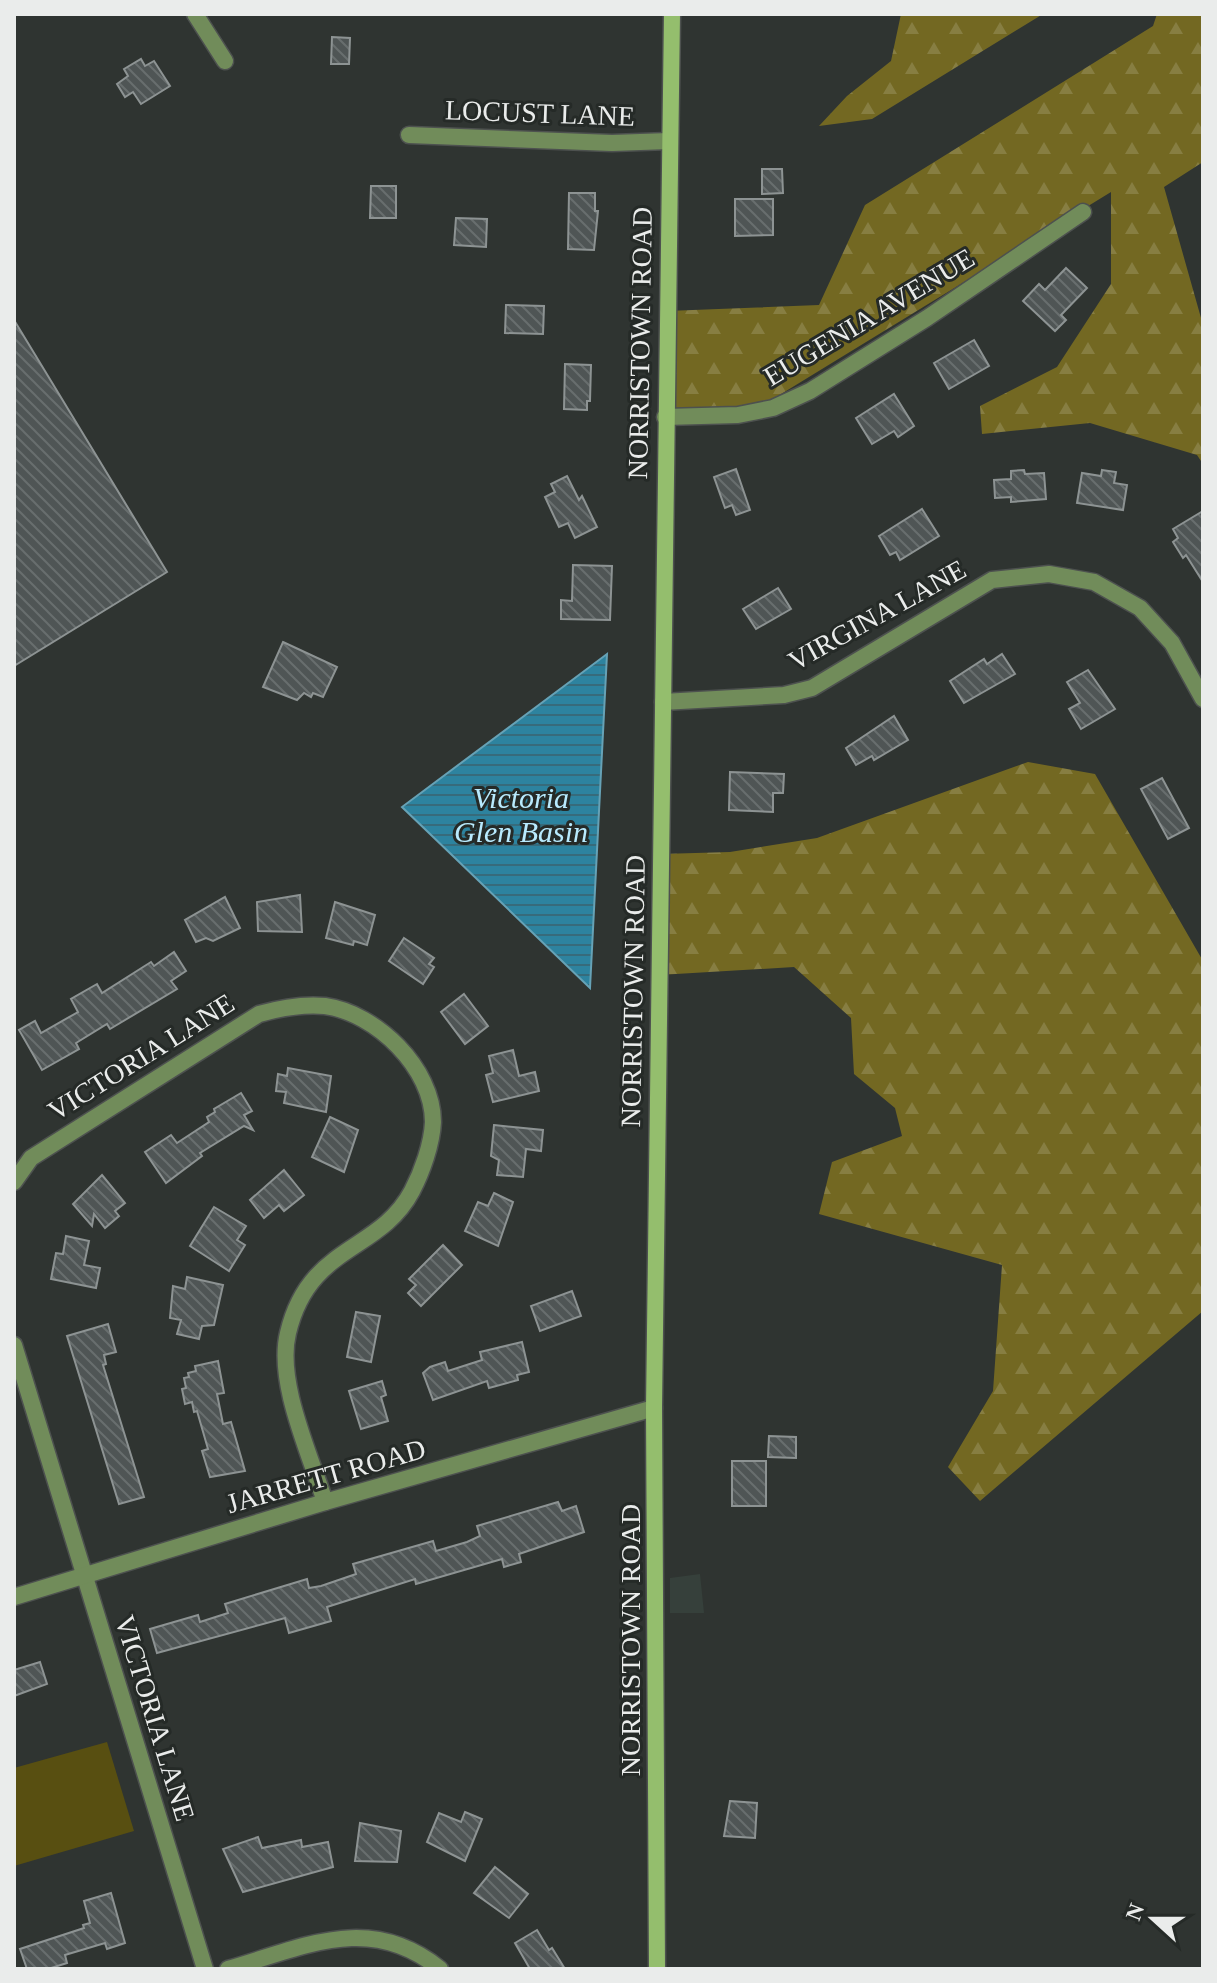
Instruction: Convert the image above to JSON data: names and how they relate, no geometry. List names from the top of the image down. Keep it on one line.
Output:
{"streets":{"main road":["NORRISTOWN ROAD"],"street":["LOCUST LANE","EUGENIA AVENUE","VIRGINA LANE","VICTORIA LANE","JARRETT ROAD"]},"crossings":[["LOCUST LANE","NORRISTOWN ROAD"],["EUGENIA AVENUE","NORRISTOWN ROAD"],["NORRISTOWN ROAD","VIRGINA LANE"],["NORRISTOWN ROAD","JARRETT ROAD"],["VICTORIA LANE","JARRETT ROAD"]],"water":["Victoria Glen Basin"],"north":"left"}
